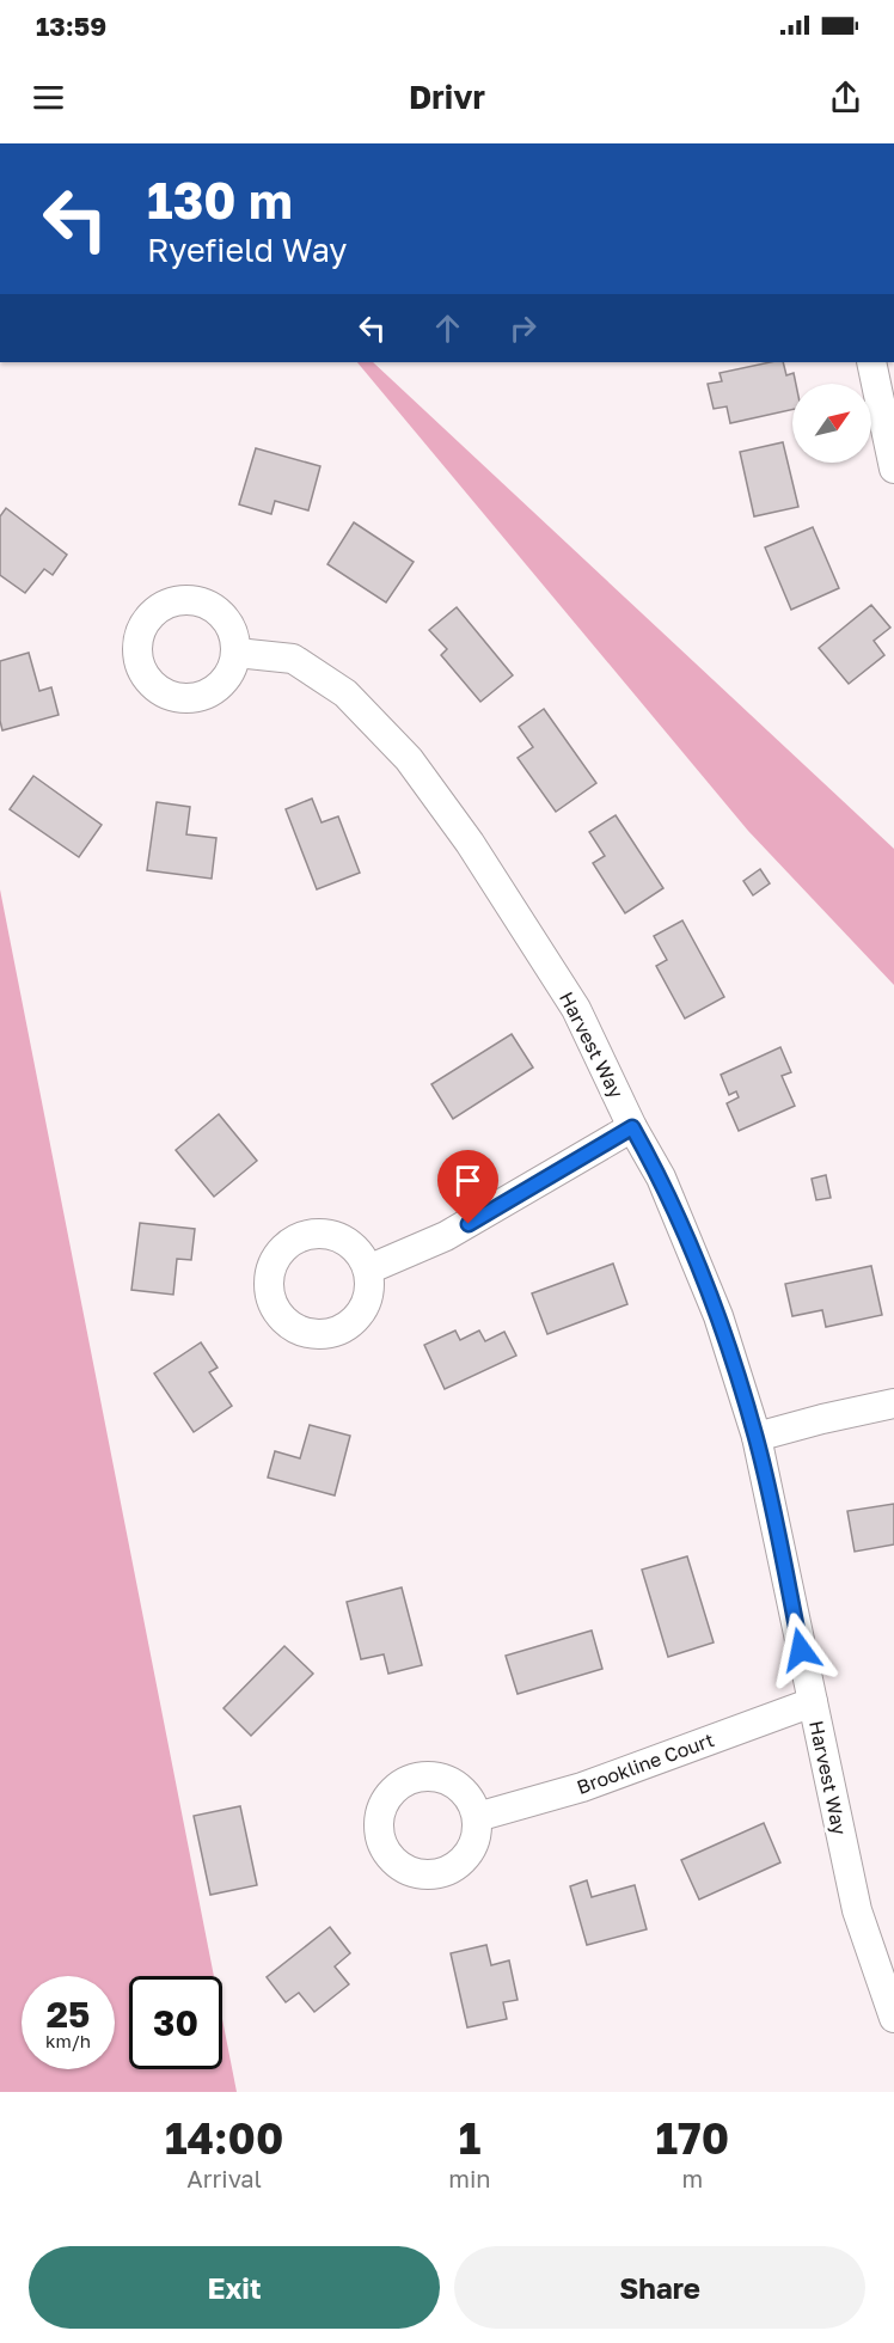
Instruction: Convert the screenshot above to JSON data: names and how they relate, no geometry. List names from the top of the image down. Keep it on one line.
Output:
{"streets":{"street":["Harvest Way","Brookline Court"]},"crossings":[["Harvest Way","Brookline Court"]],"north":"top right","page":{"status":"13:59","header":"Drivr","turn":["130 m","Ryefield Way"],"speed":"25 km/h","limit":"30","eta":["14:00","Arrival","1","min","170","m"],"buttons":["Exit","Share"]}}
